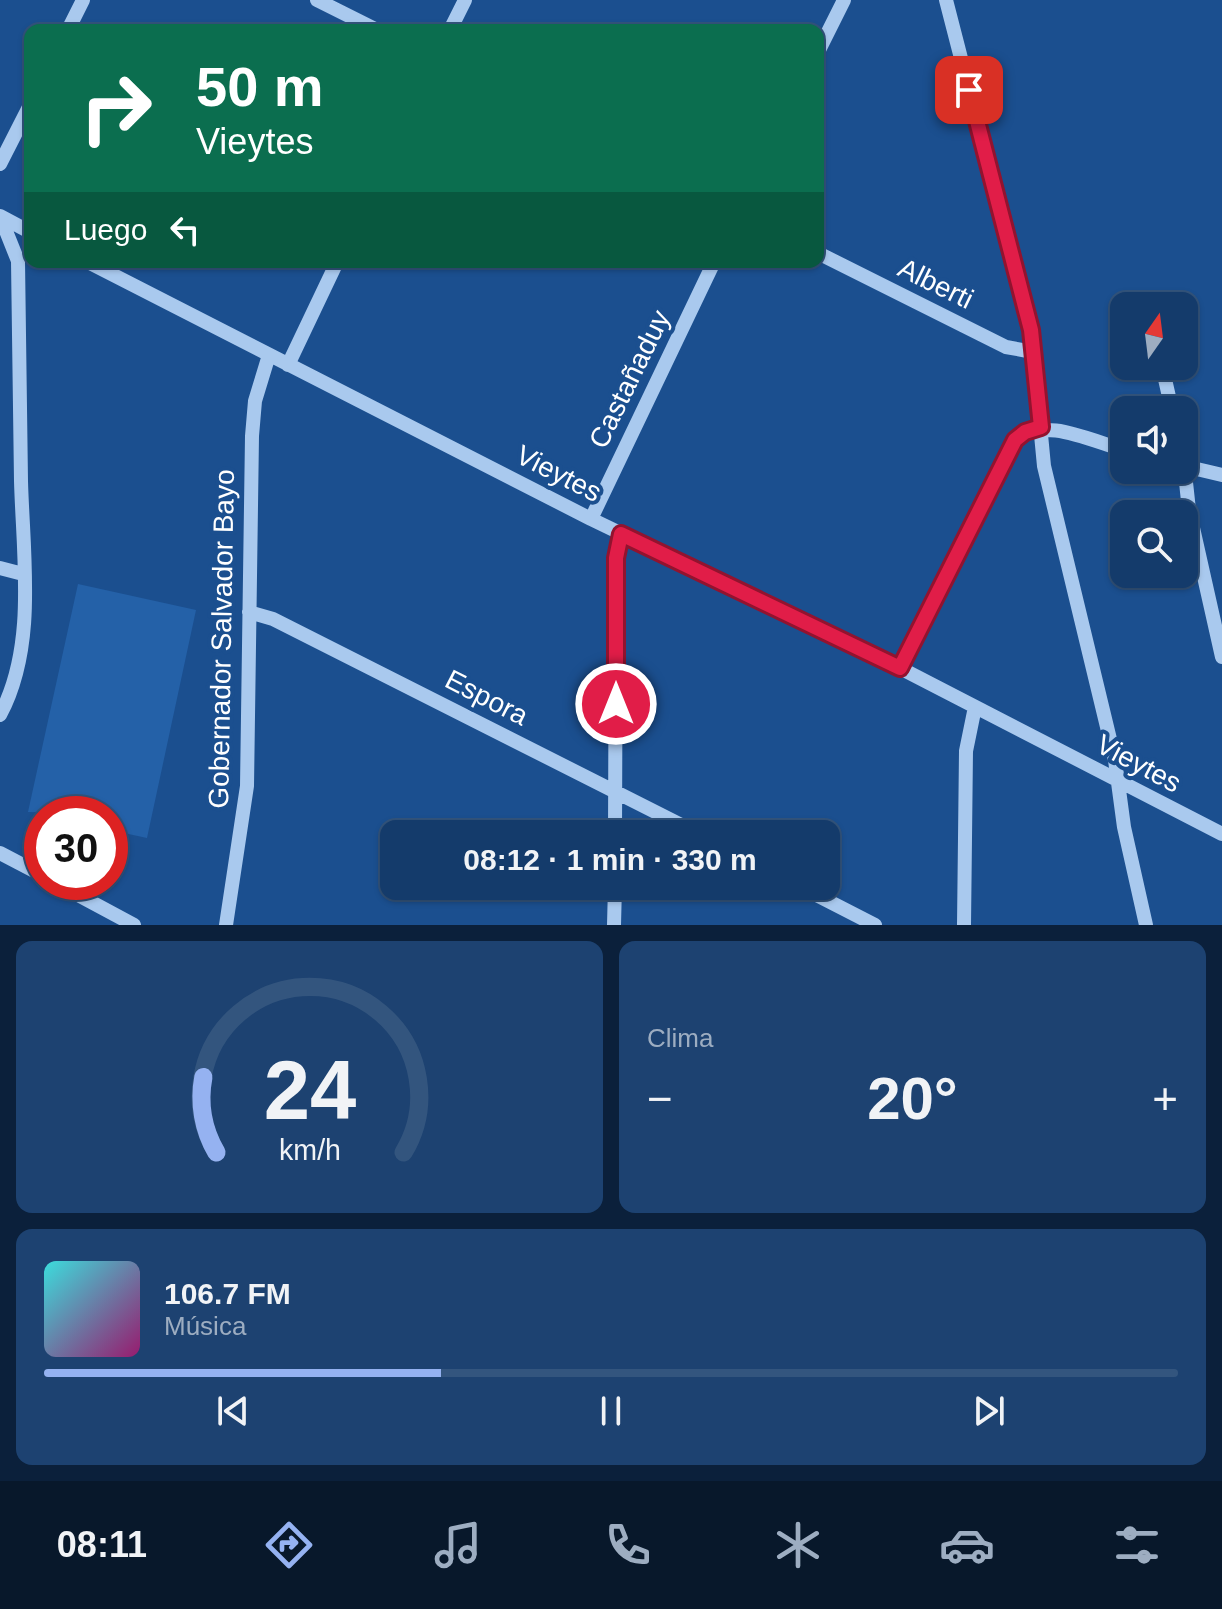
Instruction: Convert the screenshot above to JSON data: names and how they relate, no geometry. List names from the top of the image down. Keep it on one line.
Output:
{"streets":{"street":["Alberti","Castañaduy","Vieytes","Gobernador Salvador Bayo","Espora"]},"crossings":[["Castañaduy","Vieytes"],["Vieytes","Gobernador Salvador Bayo"],["Gobernador Salvador Bayo","Espora"]],"north":"top","page":{"turn":["50 m","Vieytes"],"then":"Luego","limit":"30","trip":"08:12 · 1 min · 330 m","tile":"Clima","heat":["−","20°","+"],"song":["106.7 FM","Música"],"tabs":"08:11","gauge":["24","km/h"]}}
